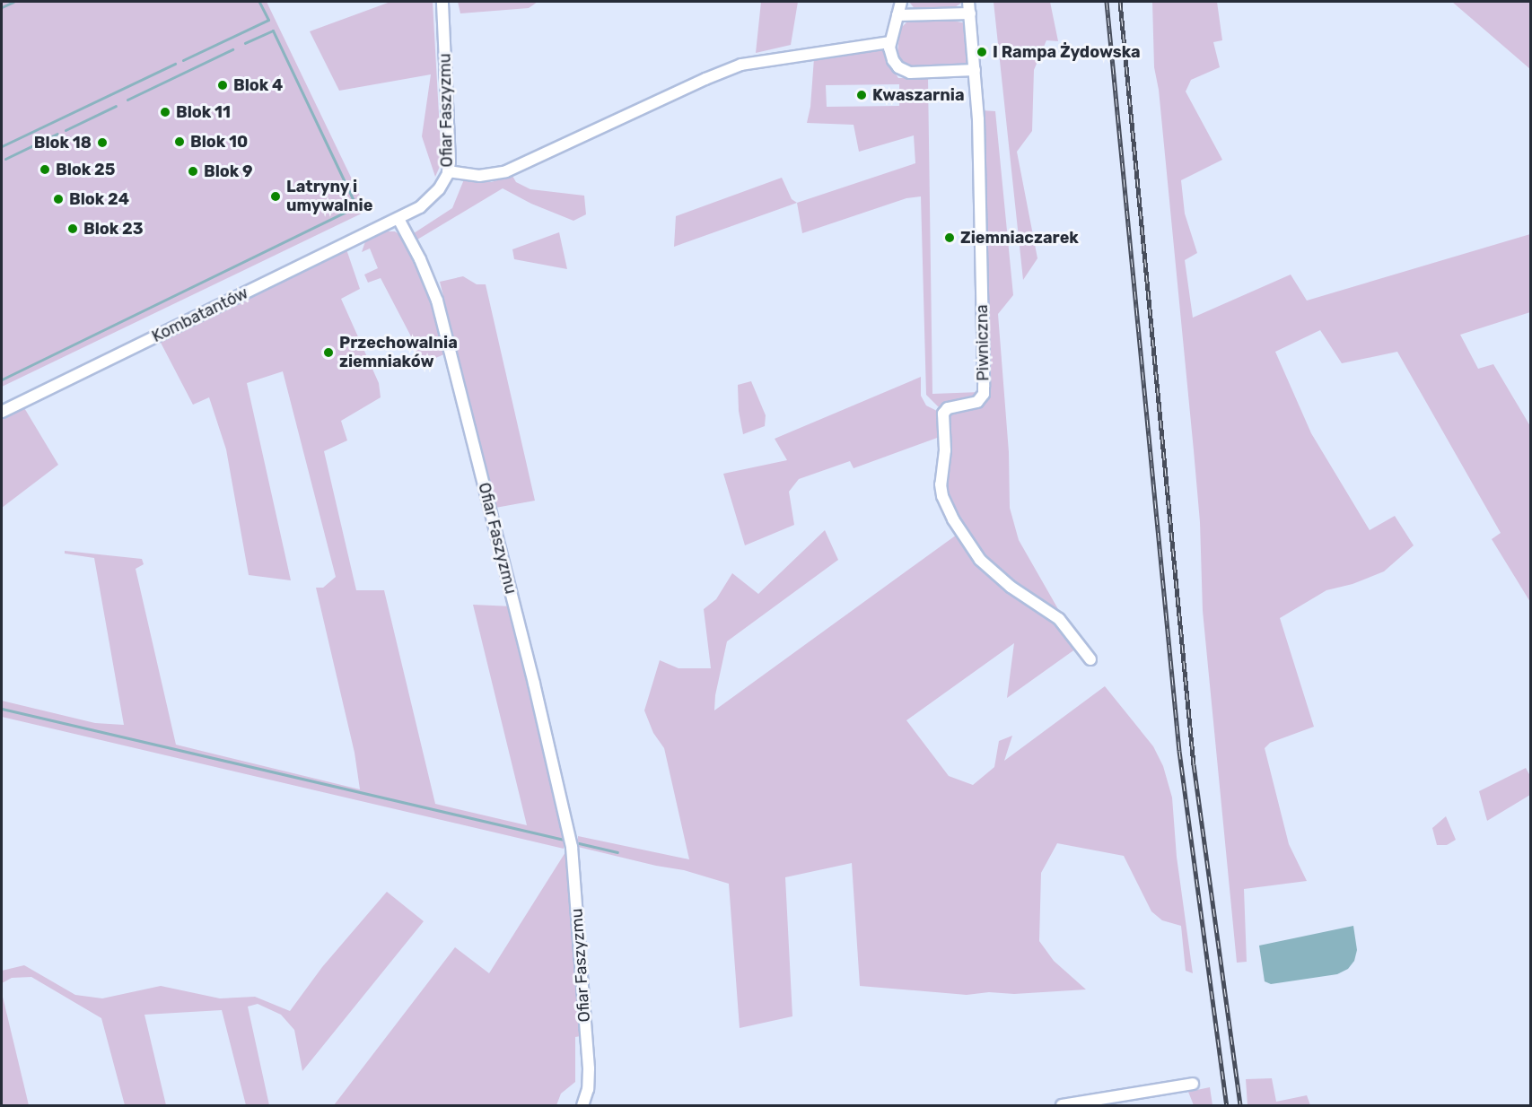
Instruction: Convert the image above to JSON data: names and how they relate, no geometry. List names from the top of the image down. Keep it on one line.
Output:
{"streets":{"street":["Ofiar Faszyzmu","Kombatantów","Piwniczna"]},"crossings":[["Ofiar Faszyzmu","Kombatantów"]],"places":["I Rampa Żydowska","Blok 4","Kwaszarnia","Blok 11","Blok 10","Blok 18","Blok 25","Blok 9","Latryny i umywalnie","Blok 24","Blok 23","Ziemniaczarek","Przechowalnia ziemniaków"]}
